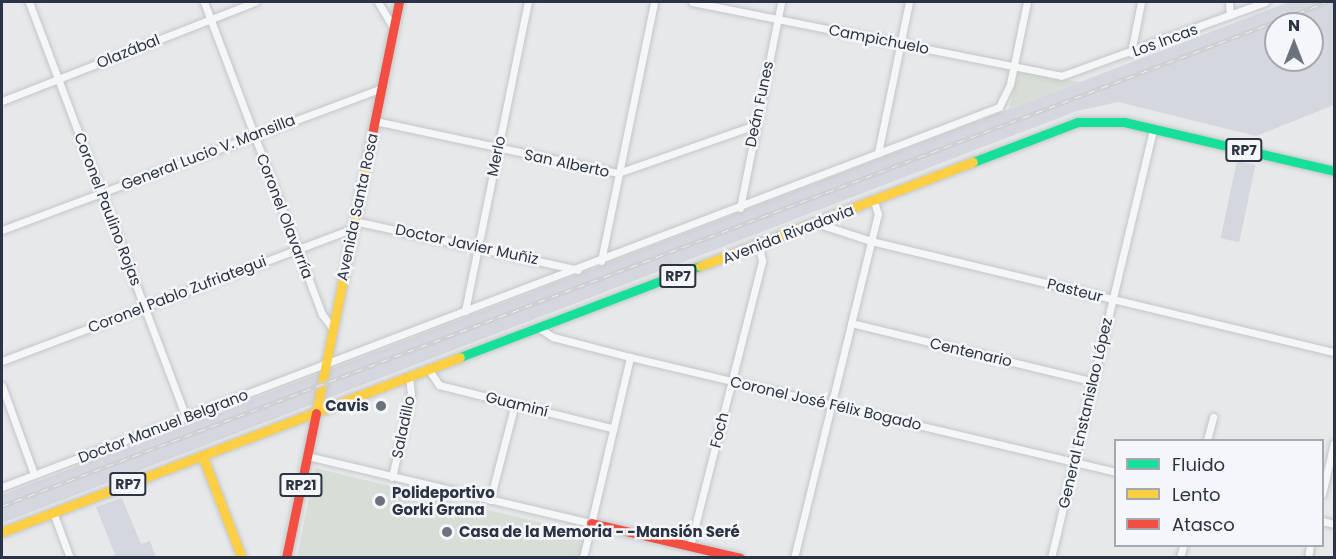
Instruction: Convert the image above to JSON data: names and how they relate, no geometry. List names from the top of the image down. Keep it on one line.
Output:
{"streets":{"main road":["RP7","Avenida Santa Rosa","Avenida Rivadavia","RP21"],"street":["Campichuelo","Los Incas","Olazábal","Deán Funes","General Lucio V. Mansilla","Merlo","San Alberto","Coronel Paulino Rojas","Coronel Olavarría","Doctor Javier Muñiz","Pasteur","Coronel Pablo Zufriategui","Centenario","Coronel José Félix Bogado","Guaminí","General Enstanislao López","Doctor Manuel Belgrano","Saladillo","Foch"]},"crossings":[["Campichuelo","Los Incas"],["Campichuelo","Deán Funes"],["Olazábal","Coronel Paulino Rojas"],["Olazábal","Coronel Olavarría"],["Deán Funes","San Alberto"],["RP7","Avenida Santa Rosa"],["RP7","Avenida Rivadavia"],["RP7","General Enstanislao López"],["RP7","RP21"],["General Lucio V. Mansilla","Avenida Santa Rosa"],["General Lucio V. Mansilla","Coronel Paulino Rojas"],["General Lucio V. Mansilla","Coronel Olavarría"],["Merlo","San Alberto"],["Merlo","Doctor Javier Muñiz"],["San Alberto","Avenida Santa Rosa"],["Avenida Santa Rosa","Coronel Olavarría"],["Avenida Santa Rosa","Avenida Rivadavia"],["Avenida Santa Rosa","Doctor Javier Muñiz"],["Avenida Santa Rosa","Coronel Pablo Zufriategui"],["Avenida Santa Rosa","Doctor Manuel Belgrano"],["Avenida Santa Rosa","RP21"],["Coronel Paulino Rojas","Coronel Pablo Zufriategui"],["Coronel Paulino Rojas","Doctor Manuel Belgrano"],["Coronel Olavarría","Coronel Pablo Zufriategui"],["Avenida Rivadavia","Pasteur"],["Avenida Rivadavia","Coronel José Félix Bogado"],["Avenida Rivadavia","Guaminí"],["Avenida Rivadavia","General Enstanislao López"],["Avenida Rivadavia","Saladillo"],["Avenida Rivadavia","Foch"],["Avenida Rivadavia","RP21"],["Doctor Javier Muñiz","Coronel Pablo Zufriategui"],["Pasteur","General Enstanislao López"],["Centenario","General Enstanislao López"],["Coronel José Félix Bogado","General Enstanislao López"],["Coronel José Félix Bogado","Foch"]],"places":["Cavis","Polideportivo Gorki Grana","Casa de la Memoria - -Mansión Seré"],"legend":["Fluido","Lento","Atasco"],"north":"top"}
